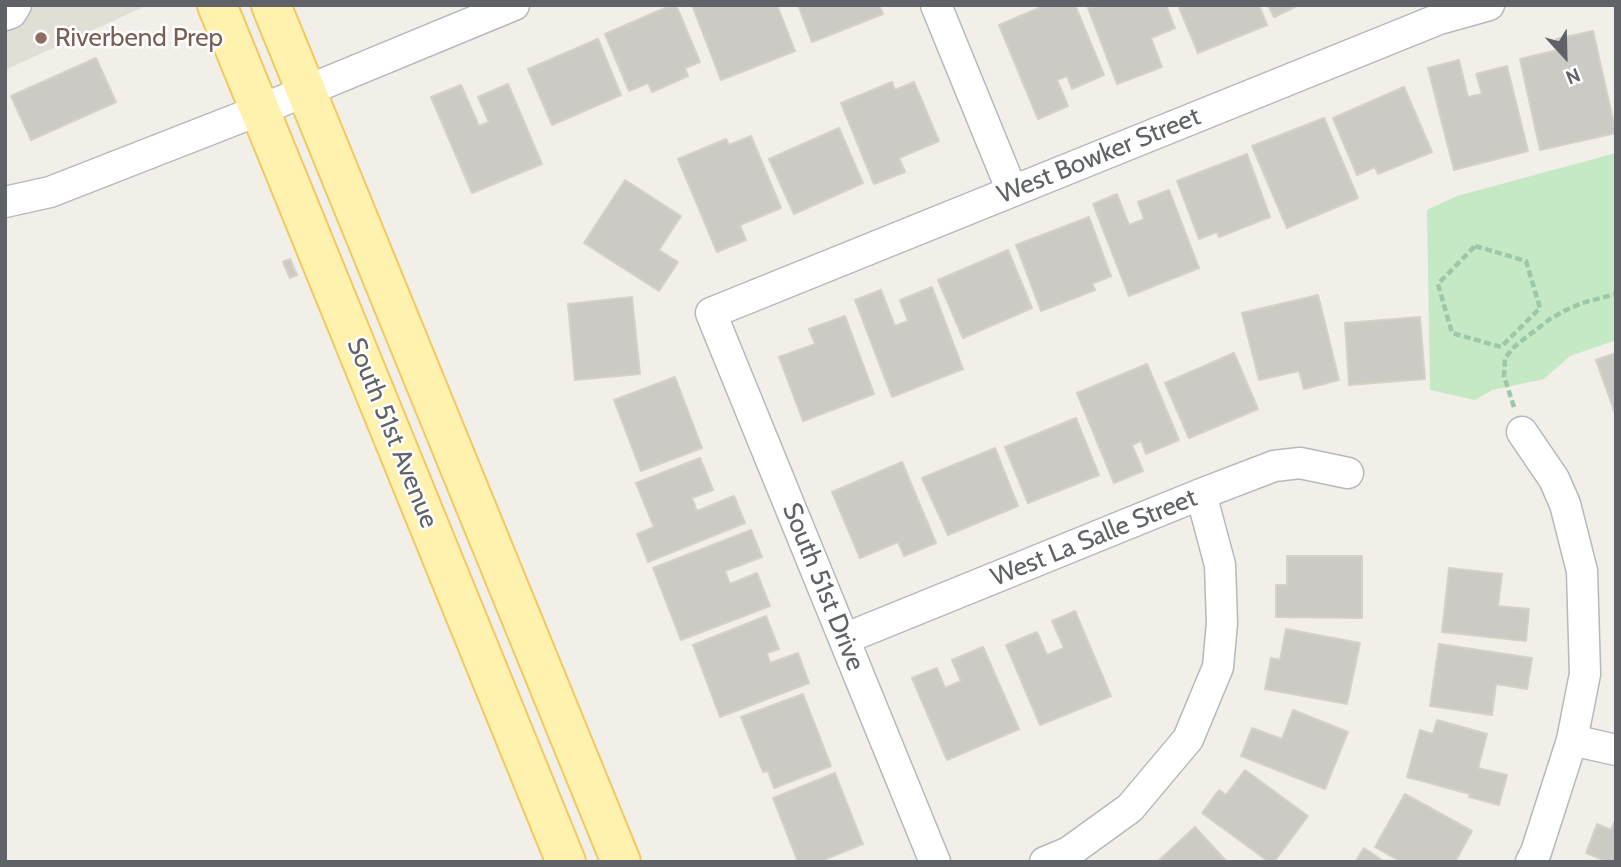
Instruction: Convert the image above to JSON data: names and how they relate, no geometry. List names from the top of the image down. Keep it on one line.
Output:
{"streets":{"main road":["South 51st Avenue"],"street":["West Bowker Street","West La Salle Street","South 51st Drive"]},"crossings":[["West Bowker Street","South 51st Drive"],["West La Salle Street","South 51st Drive"]],"places":["Riverbend Prep"],"north":"bottom"}
